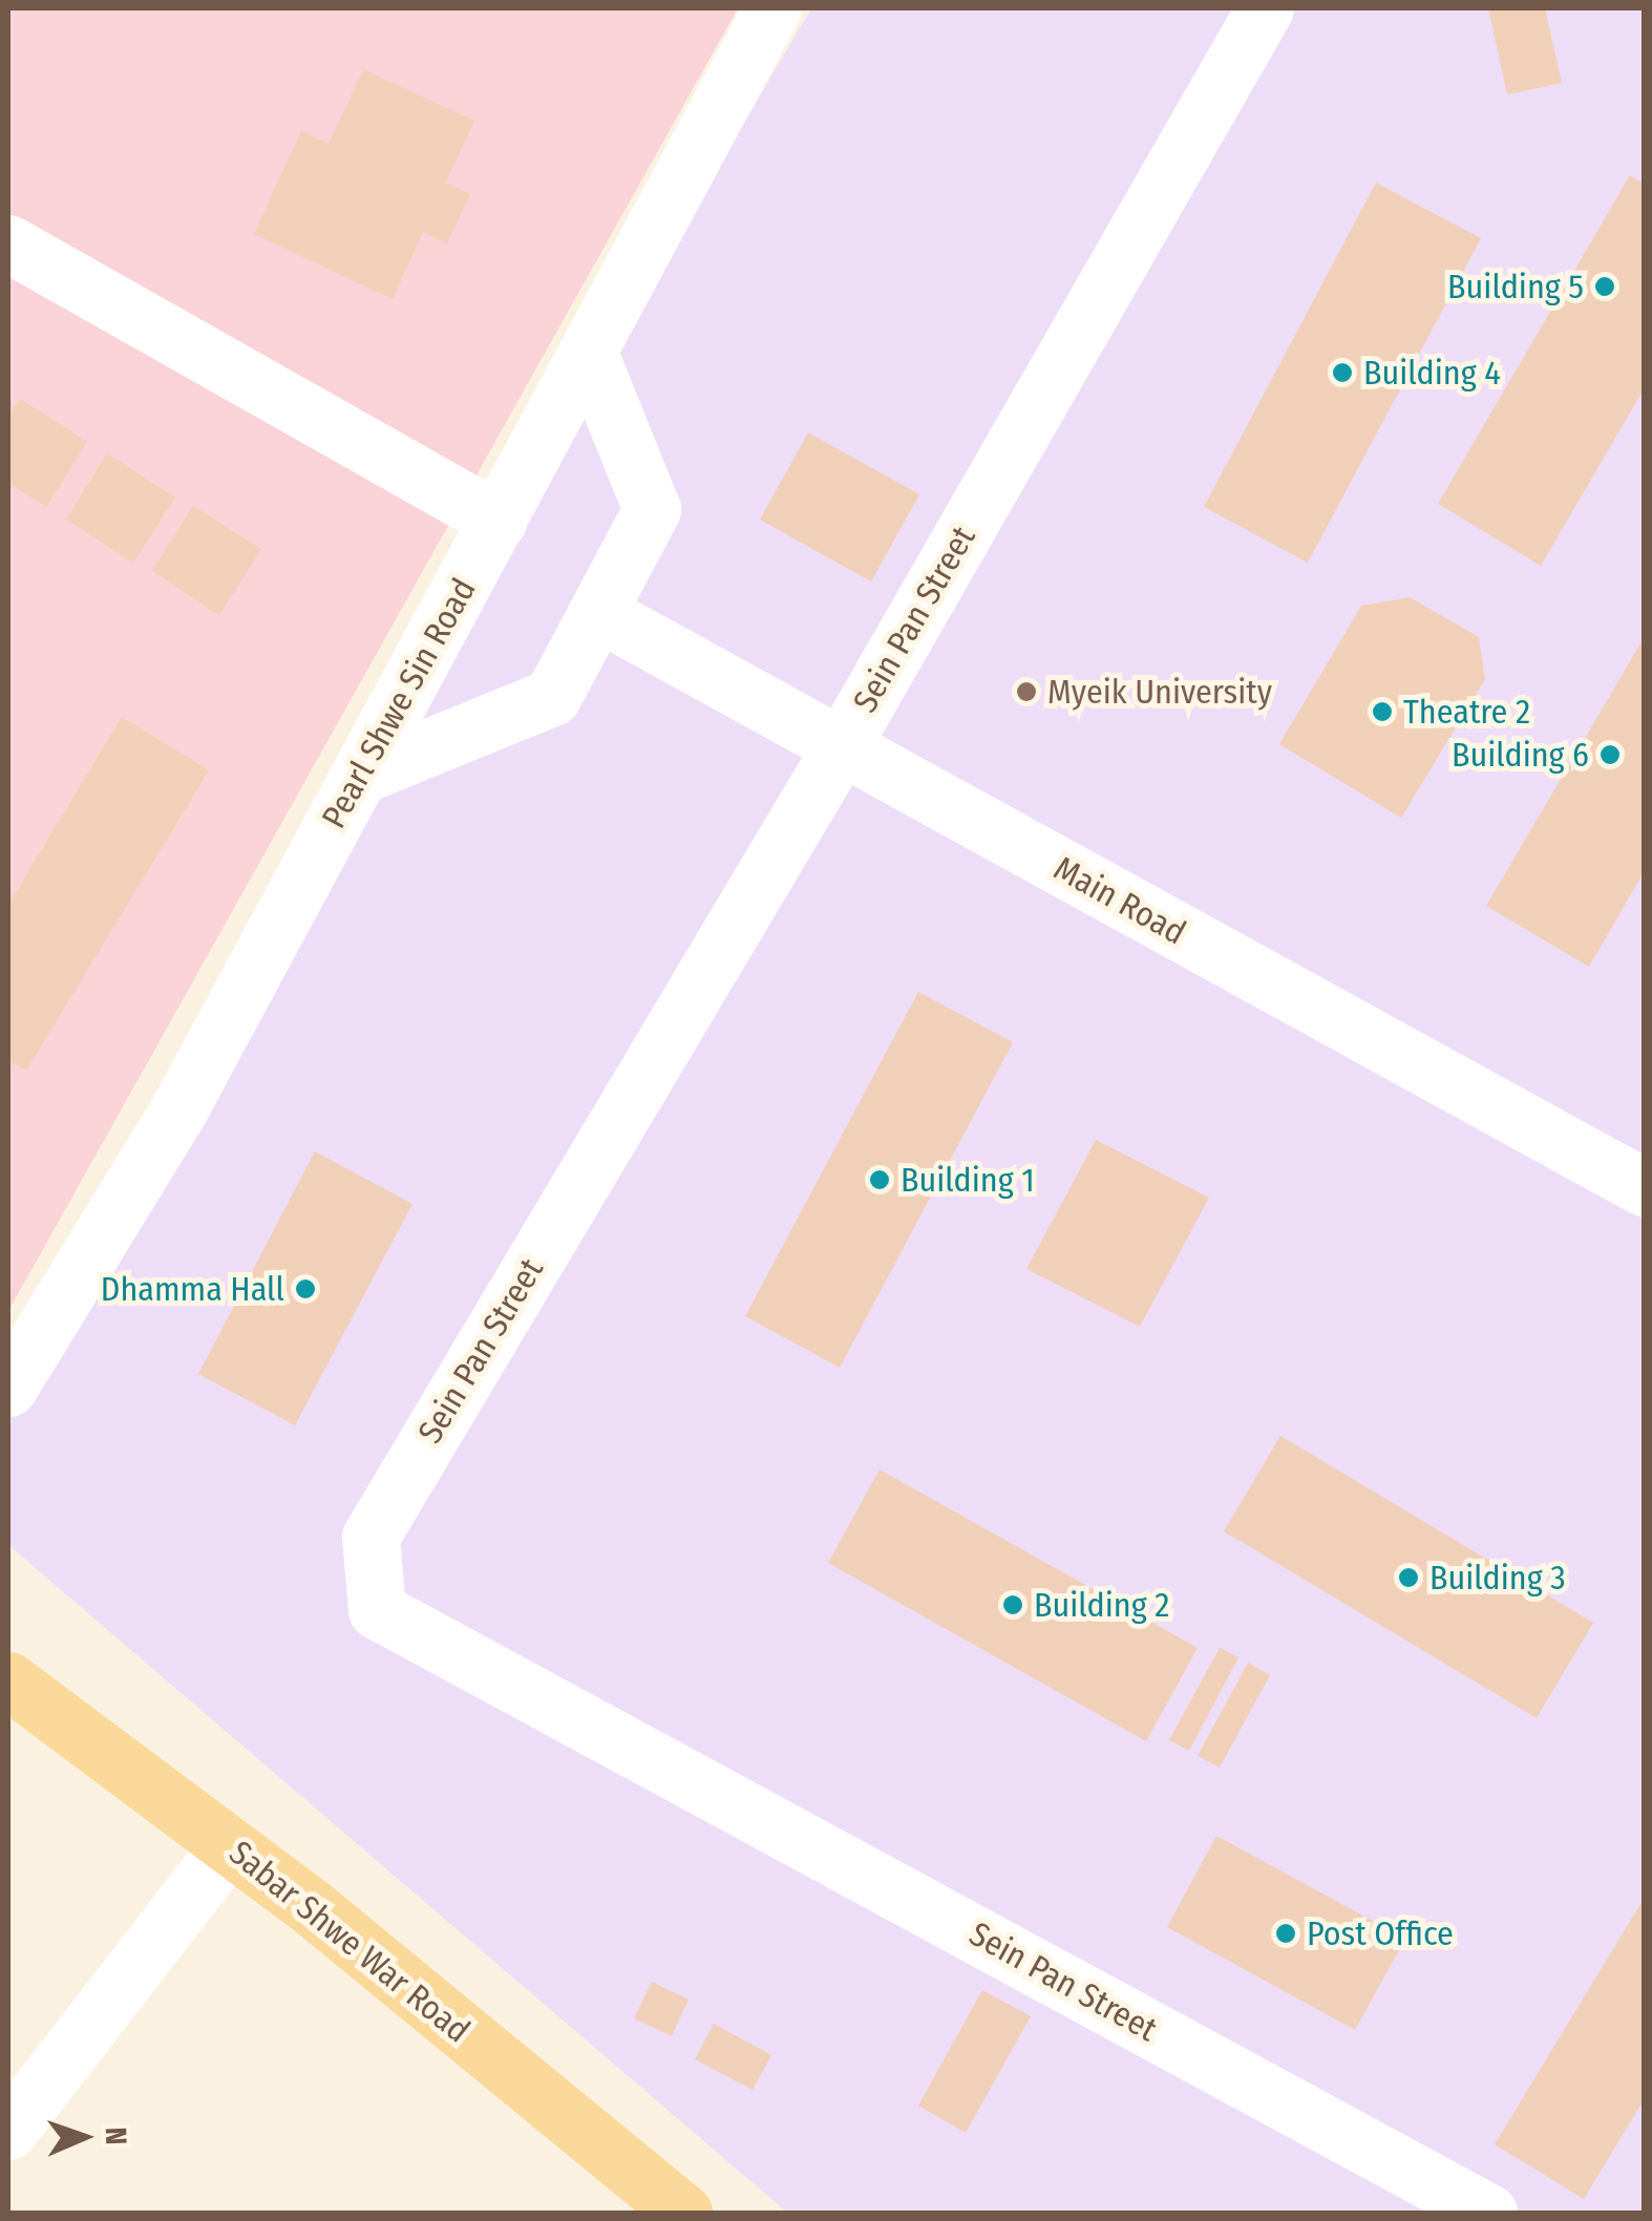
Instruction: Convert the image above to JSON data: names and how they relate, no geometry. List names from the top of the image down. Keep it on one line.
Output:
{"streets":{"main road":["Sabar Shwe War Road"],"street":["Sein Pan Street","Pearl Shwe Sin Road","Main Road"]},"crossings":[["Sein Pan Street","Main Road"]],"places":["Building 5","Building 4","Myeik University","Theatre 2","Building 6","Building 1","Dhamma Hall","Building 3","Building 2","Post Office"],"north":"right"}
